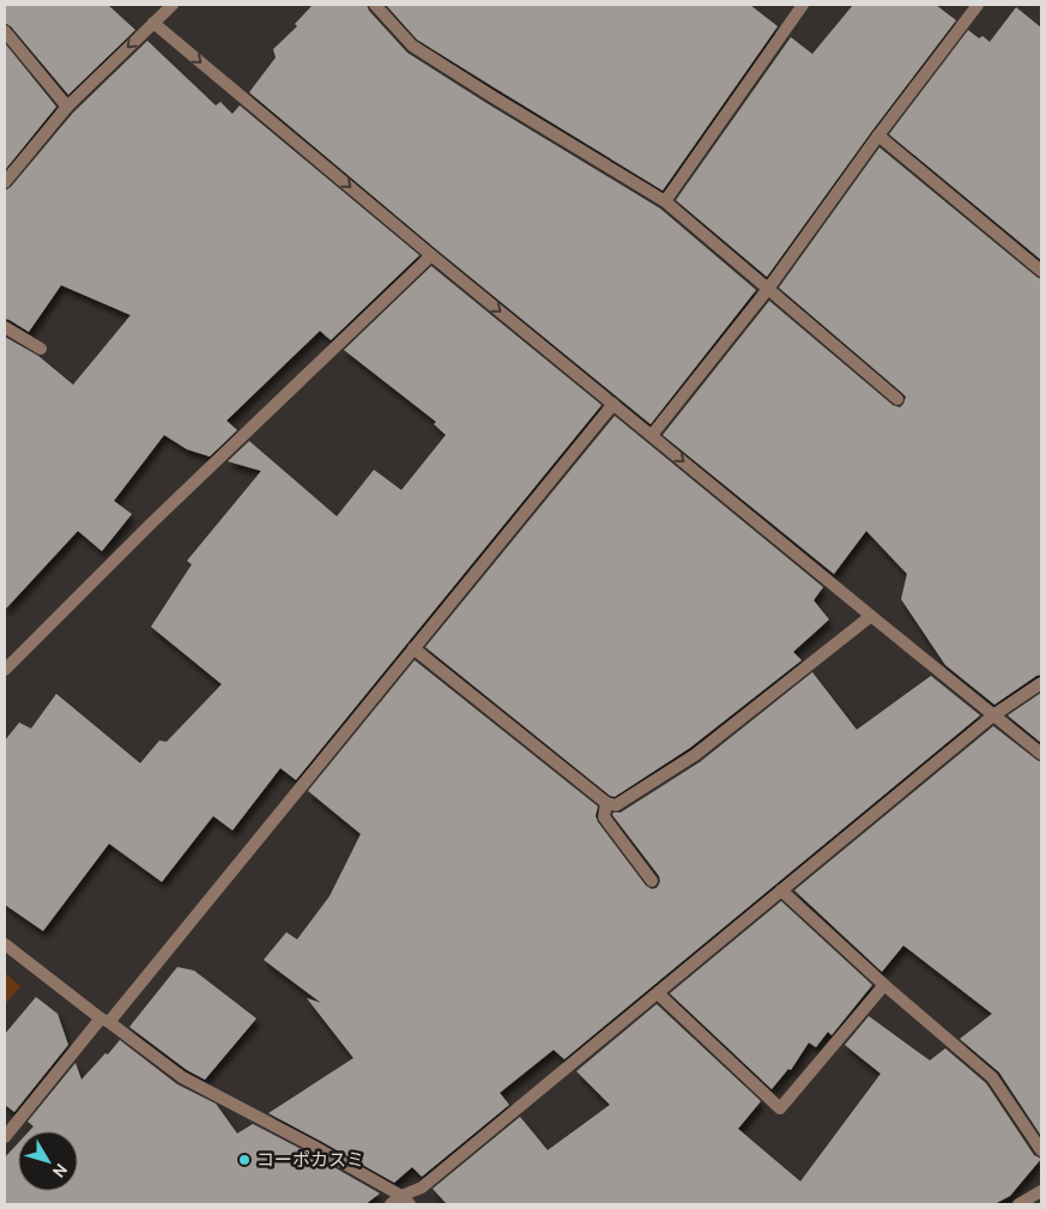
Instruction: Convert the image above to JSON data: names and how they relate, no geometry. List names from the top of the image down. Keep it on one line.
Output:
{"places":["コーポカスミ"],"north":"bottom right"}
